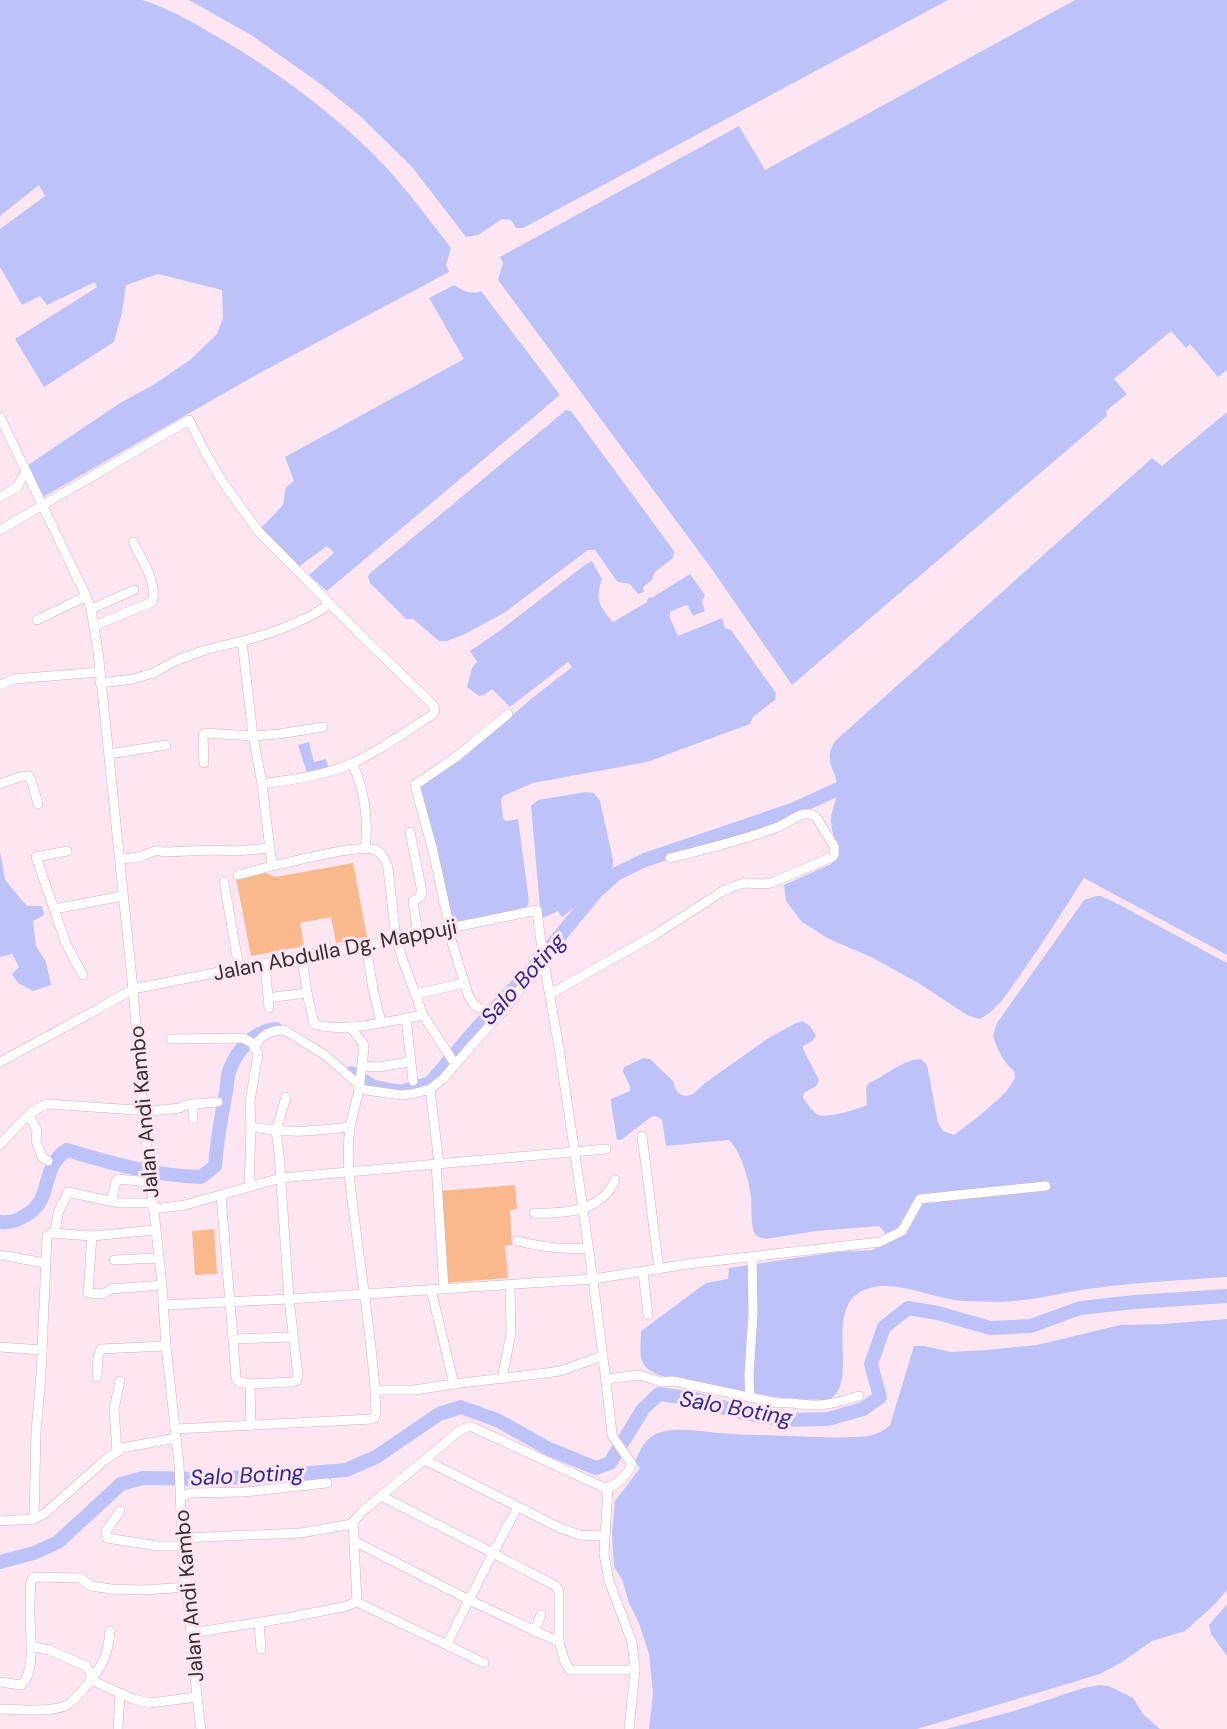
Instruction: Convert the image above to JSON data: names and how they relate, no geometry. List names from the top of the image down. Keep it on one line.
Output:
{"streets":{"street":["Jalan Abdulla Dg. Mappuji","Jalan Andi Kambo"]},"crossings":[["Jalan Abdulla Dg. Mappuji","Jalan Andi Kambo"]],"water":["Salo Boting"]}
